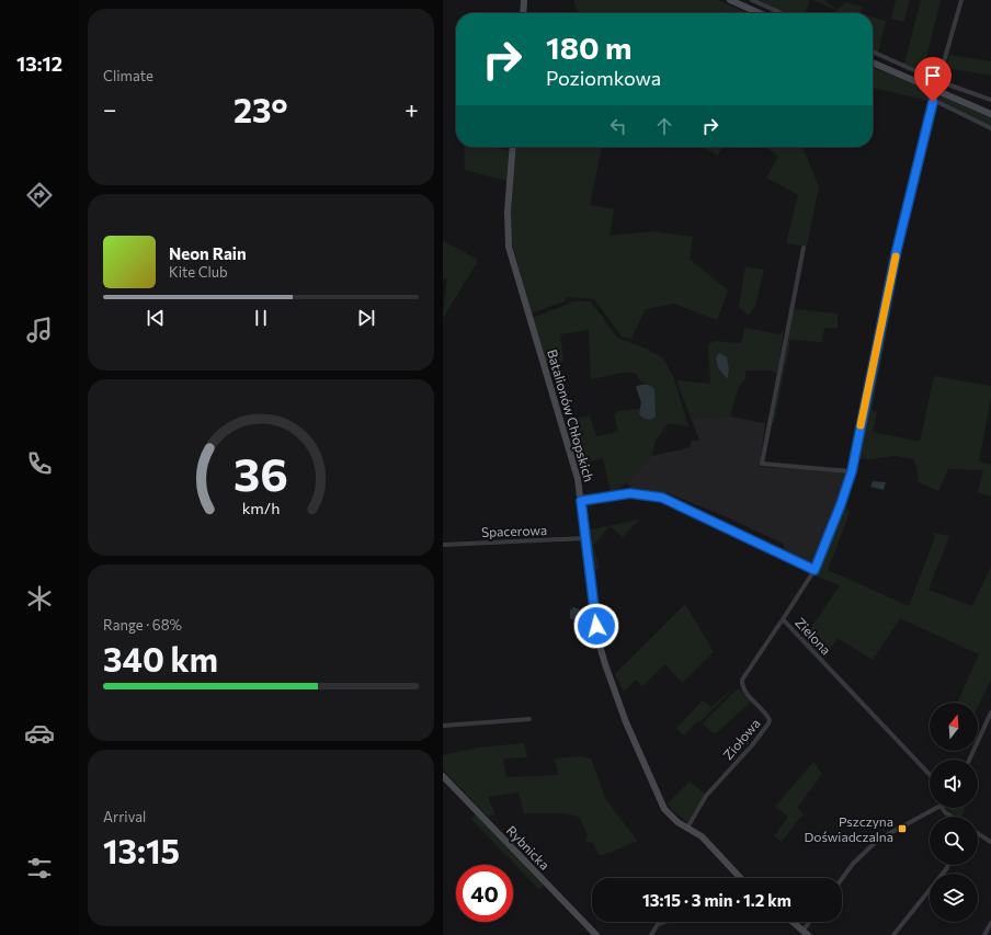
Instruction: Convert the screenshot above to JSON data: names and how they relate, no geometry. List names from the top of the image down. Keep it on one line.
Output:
{"streets":{"street":["Batalionów Chłopskich","Spacerowa","Zielona","Ziołowa","Rybnicka"]},"crossings":[["Batalionów Chłopskich","Spacerowa"],["Batalionów Chłopskich","Ziołowa"],["Zielona","Ziołowa"]],"places":{"transit":["Pszczyna Doświadczalna"]},"north":"top","page":{"tabs":"13:12","tile":["Climate",["Range · 68%","340 km"],["Arrival","13:15"]],"turn":["180 m","Poziomkowa"],"heat":["−","23°","+"],"song":["Neon Rain","Kite Club"],"limit":"40","trip":"13:15 · 3 min · 1.2 km","gauge":["36","km/h"]}}
